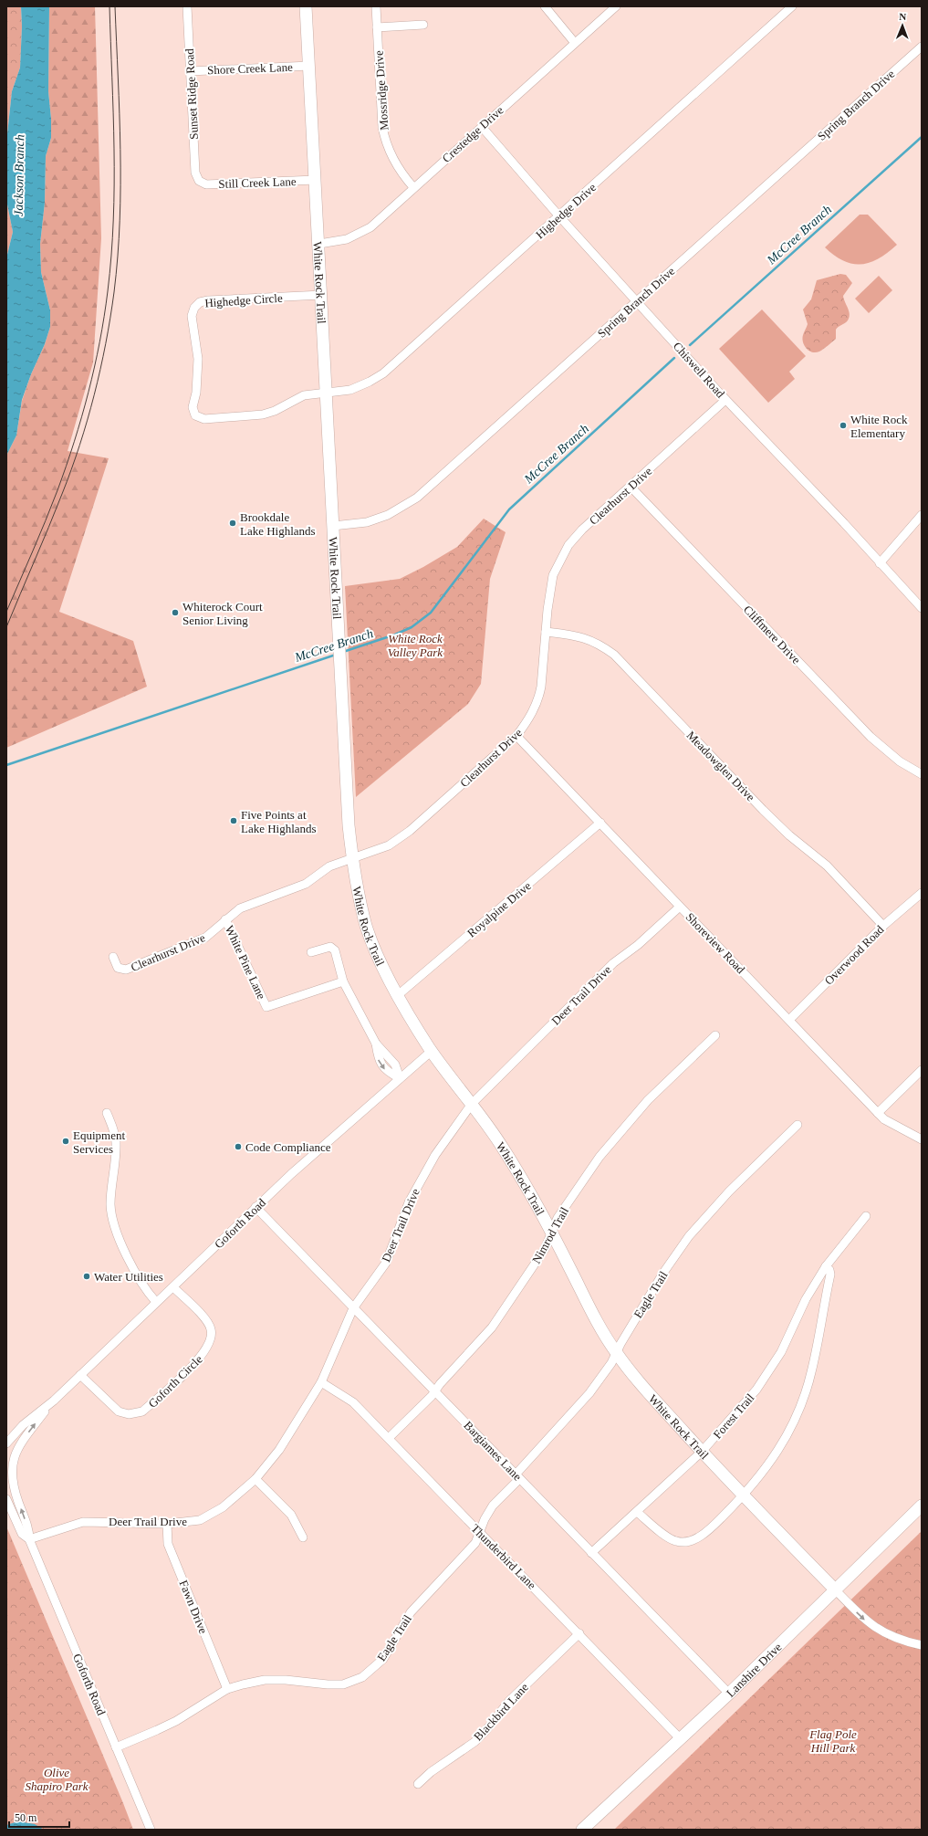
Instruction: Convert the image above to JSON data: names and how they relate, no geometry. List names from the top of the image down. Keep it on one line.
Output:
{"streets":{"street":["Shore Creek Lane","Mossridge Drive","Sunset Ridge Road","Spring Branch Drive","Crestedge Drive","Still Creek Lane","Highedge Drive","White Rock Trail","Highedge Circle","Chiswell Road","Clearhurst Drive","Cliffmere Drive","Meadowglen Drive","Royalpine Drive","Shoreview Road","Overwood Road","White Pine Lane","Deer Trail Drive","Goforth Road","Nimrod Trail","Eagle Trail","Goforth Circle","Forest Trail","Bargiames Lane","Thunderbird Lane","Fawn Drive","Lanshire Drive","Blackbird Lane"]},"crossings":[["Shore Creek Lane","Sunset Ridge Road"],["Shore Creek Lane","White Rock Trail"],["Mossridge Drive","Crestedge Drive"],["Sunset Ridge Road","Still Creek Lane"],["Spring Branch Drive","White Rock Trail"],["Spring Branch Drive","Chiswell Road"],["Crestedge Drive","White Rock Trail"],["Crestedge Drive","Chiswell Road"],["Still Creek Lane","White Rock Trail"],["Highedge Drive","White Rock Trail"],["Highedge Drive","Highedge Circle"],["Highedge Drive","Chiswell Road"],["White Rock Trail","Highedge Circle"],["White Rock Trail","Clearhurst Drive"],["White Rock Trail","Royalpine Drive"],["White Rock Trail","Deer Trail Drive"],["White Rock Trail","Goforth Road"],["White Rock Trail","Nimrod Trail"],["White Rock Trail","Eagle Trail"],["White Rock Trail","Forest Trail"],["White Rock Trail","Lanshire Drive"],["Chiswell Road","Clearhurst Drive"],["Clearhurst Drive","Cliffmere Drive"],["Clearhurst Drive","Meadowglen Drive"],["Clearhurst Drive","Shoreview Road"],["Clearhurst Drive","White Pine Lane"],["Meadowglen Drive","Overwood Road"],["Royalpine Drive","Shoreview Road"],["Shoreview Road","Overwood Road"],["Shoreview Road","Deer Trail Drive"],["Deer Trail Drive","Goforth Road"],["Deer Trail Drive","Bargiames Lane"],["Deer Trail Drive","Thunderbird Lane"],["Deer Trail Drive","Fawn Drive"],["Goforth Road","Eagle Trail"],["Goforth Road","Goforth Circle"],["Goforth Road","Bargiames Lane"],["Nimrod Trail","Bargiames Lane"],["Nimrod Trail","Thunderbird Lane"],["Eagle Trail","Bargiames Lane"],["Eagle Trail","Thunderbird Lane"],["Eagle Trail","Fawn Drive"],["Forest Trail","Bargiames Lane"],["Bargiames Lane","Lanshire Drive"],["Thunderbird Lane","Lanshire Drive"],["Thunderbird Lane","Blackbird Lane"]],"water":["Jackson Branch","McCree Branch"],"parks":["White Rock Valley Park","Flag Pole Hill Park","Olive Shapiro Park"],"places":["White Rock Elementary","Brookdale Lake Highlands","Whiterock Court Senior Living","Five Points at Lake Highlands","Equipment Services","Code Compliance","Water Utilities"],"scale_bar":"50 m","north":"top"}
